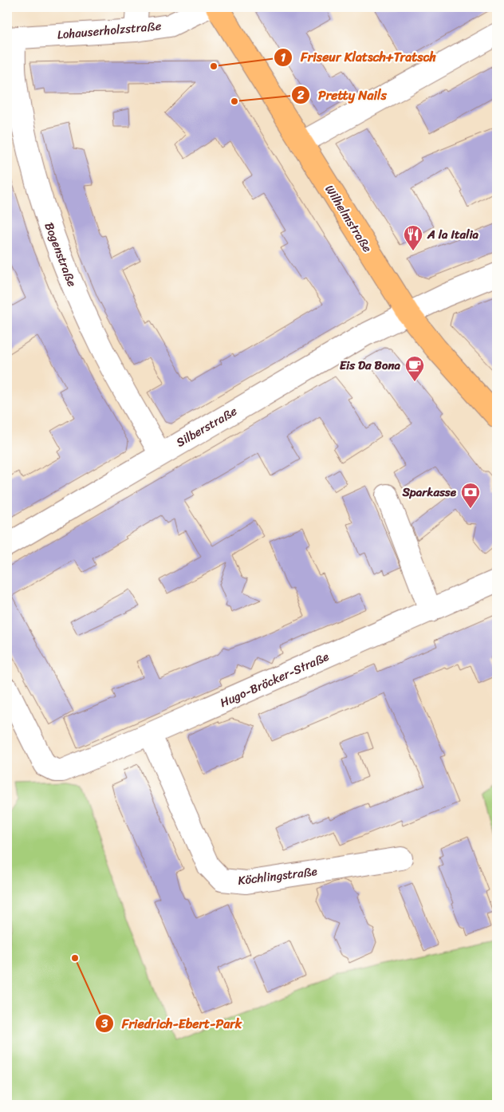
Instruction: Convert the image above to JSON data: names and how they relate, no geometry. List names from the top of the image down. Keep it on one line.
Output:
{"streets":{"main road":["Wilhelmstraße"],"street":["Lohauserholzstraße","Bogenstraße","Silberstraße","Hugo-Bröcker-Straße","Köchlingstraße"]},"crossings":[["Lohauserholzstraße","Bogenstraße"],["Wilhelmstraße","Silberstraße"],["Bogenstraße","Silberstraße"],["Hugo-Bröcker-Straße","Köchlingstraße"]],"places":{"other":["Friseur Klatsch+Tratsch","Pretty Nails","Friedrich-Ebert-Park"],"restaurant":["A la Italia"],"cafe":["Eis Da Bona"],"bank":["Sparkasse"]}}
